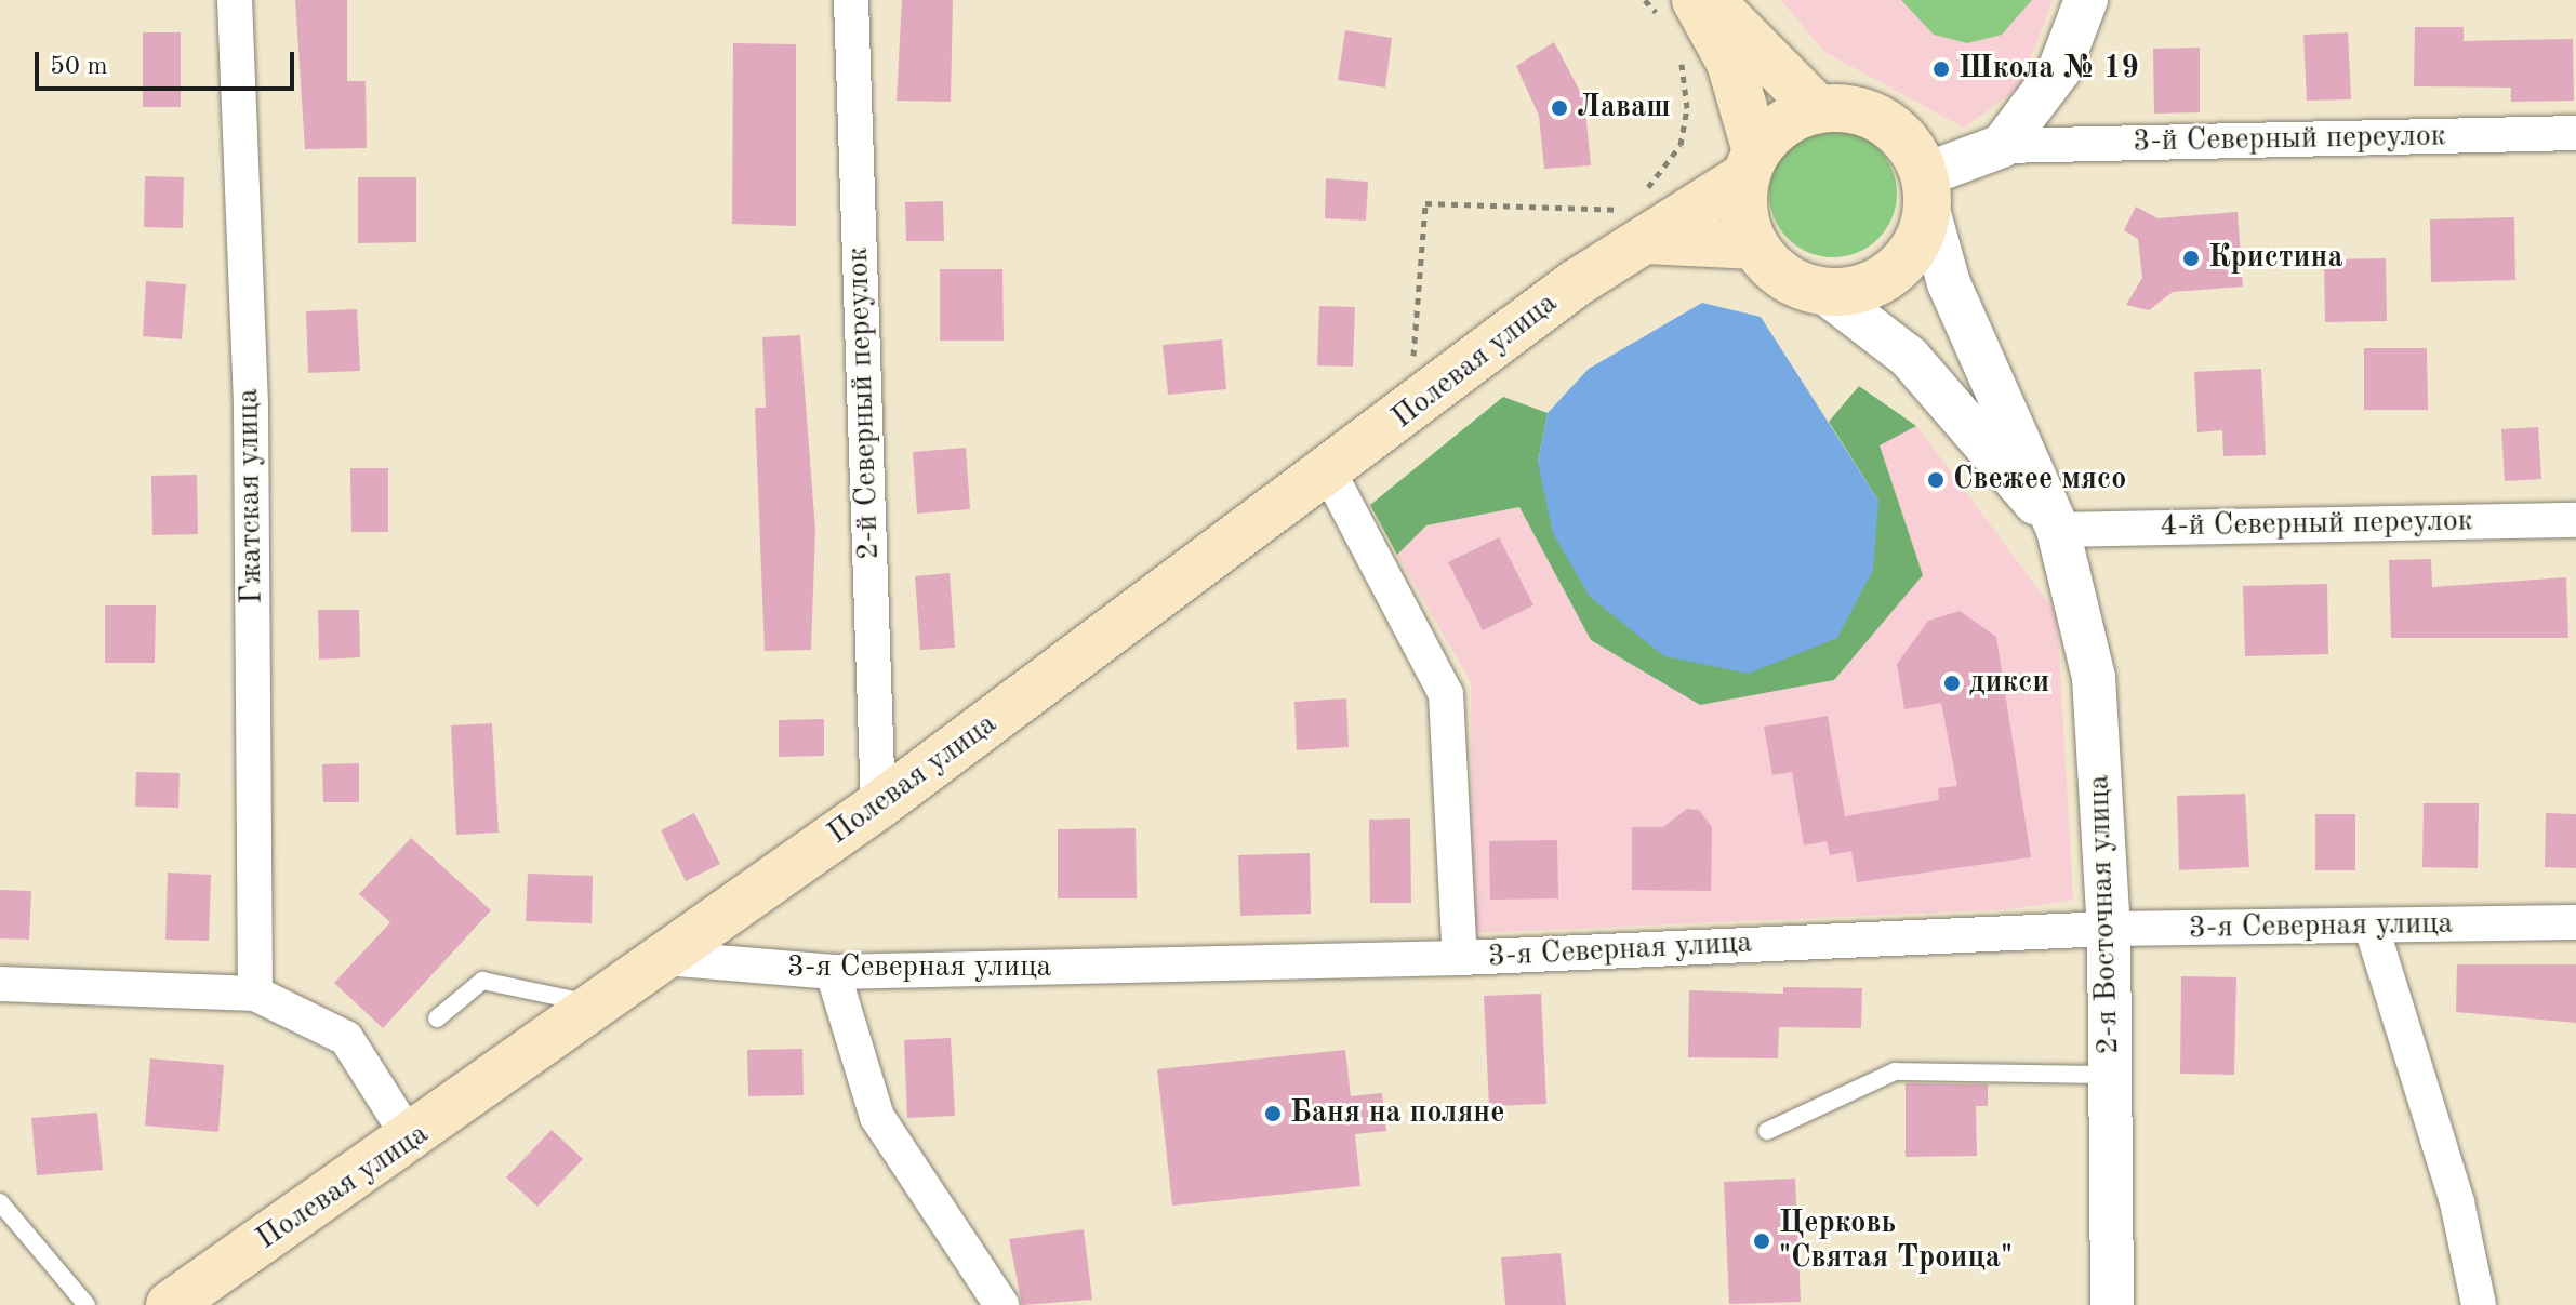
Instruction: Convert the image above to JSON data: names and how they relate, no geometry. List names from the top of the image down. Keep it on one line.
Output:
{"streets":{"main road":["Полевая улица"],"street":["3-й Северный переулок","2-й Северный переулок","Гжатская улица","4-й Северный переулок","2-я Восточная улица","3-я Северная улица"]},"crossings":[["Полевая улица","2-й Северный переулок"],["Полевая улица","2-я Восточная улица"],["Полевая улица","3-я Северная улица"],["4-й Северный переулок","2-я Восточная улица"],["2-я Восточная улица","3-я Северная улица"]],"places":["Школа № 19","Лаваш","Кристина","Свежее мясо","дикси","Баня на поляне","Церковь \"Святая Троица\""],"scale_bar":"50 m"}
